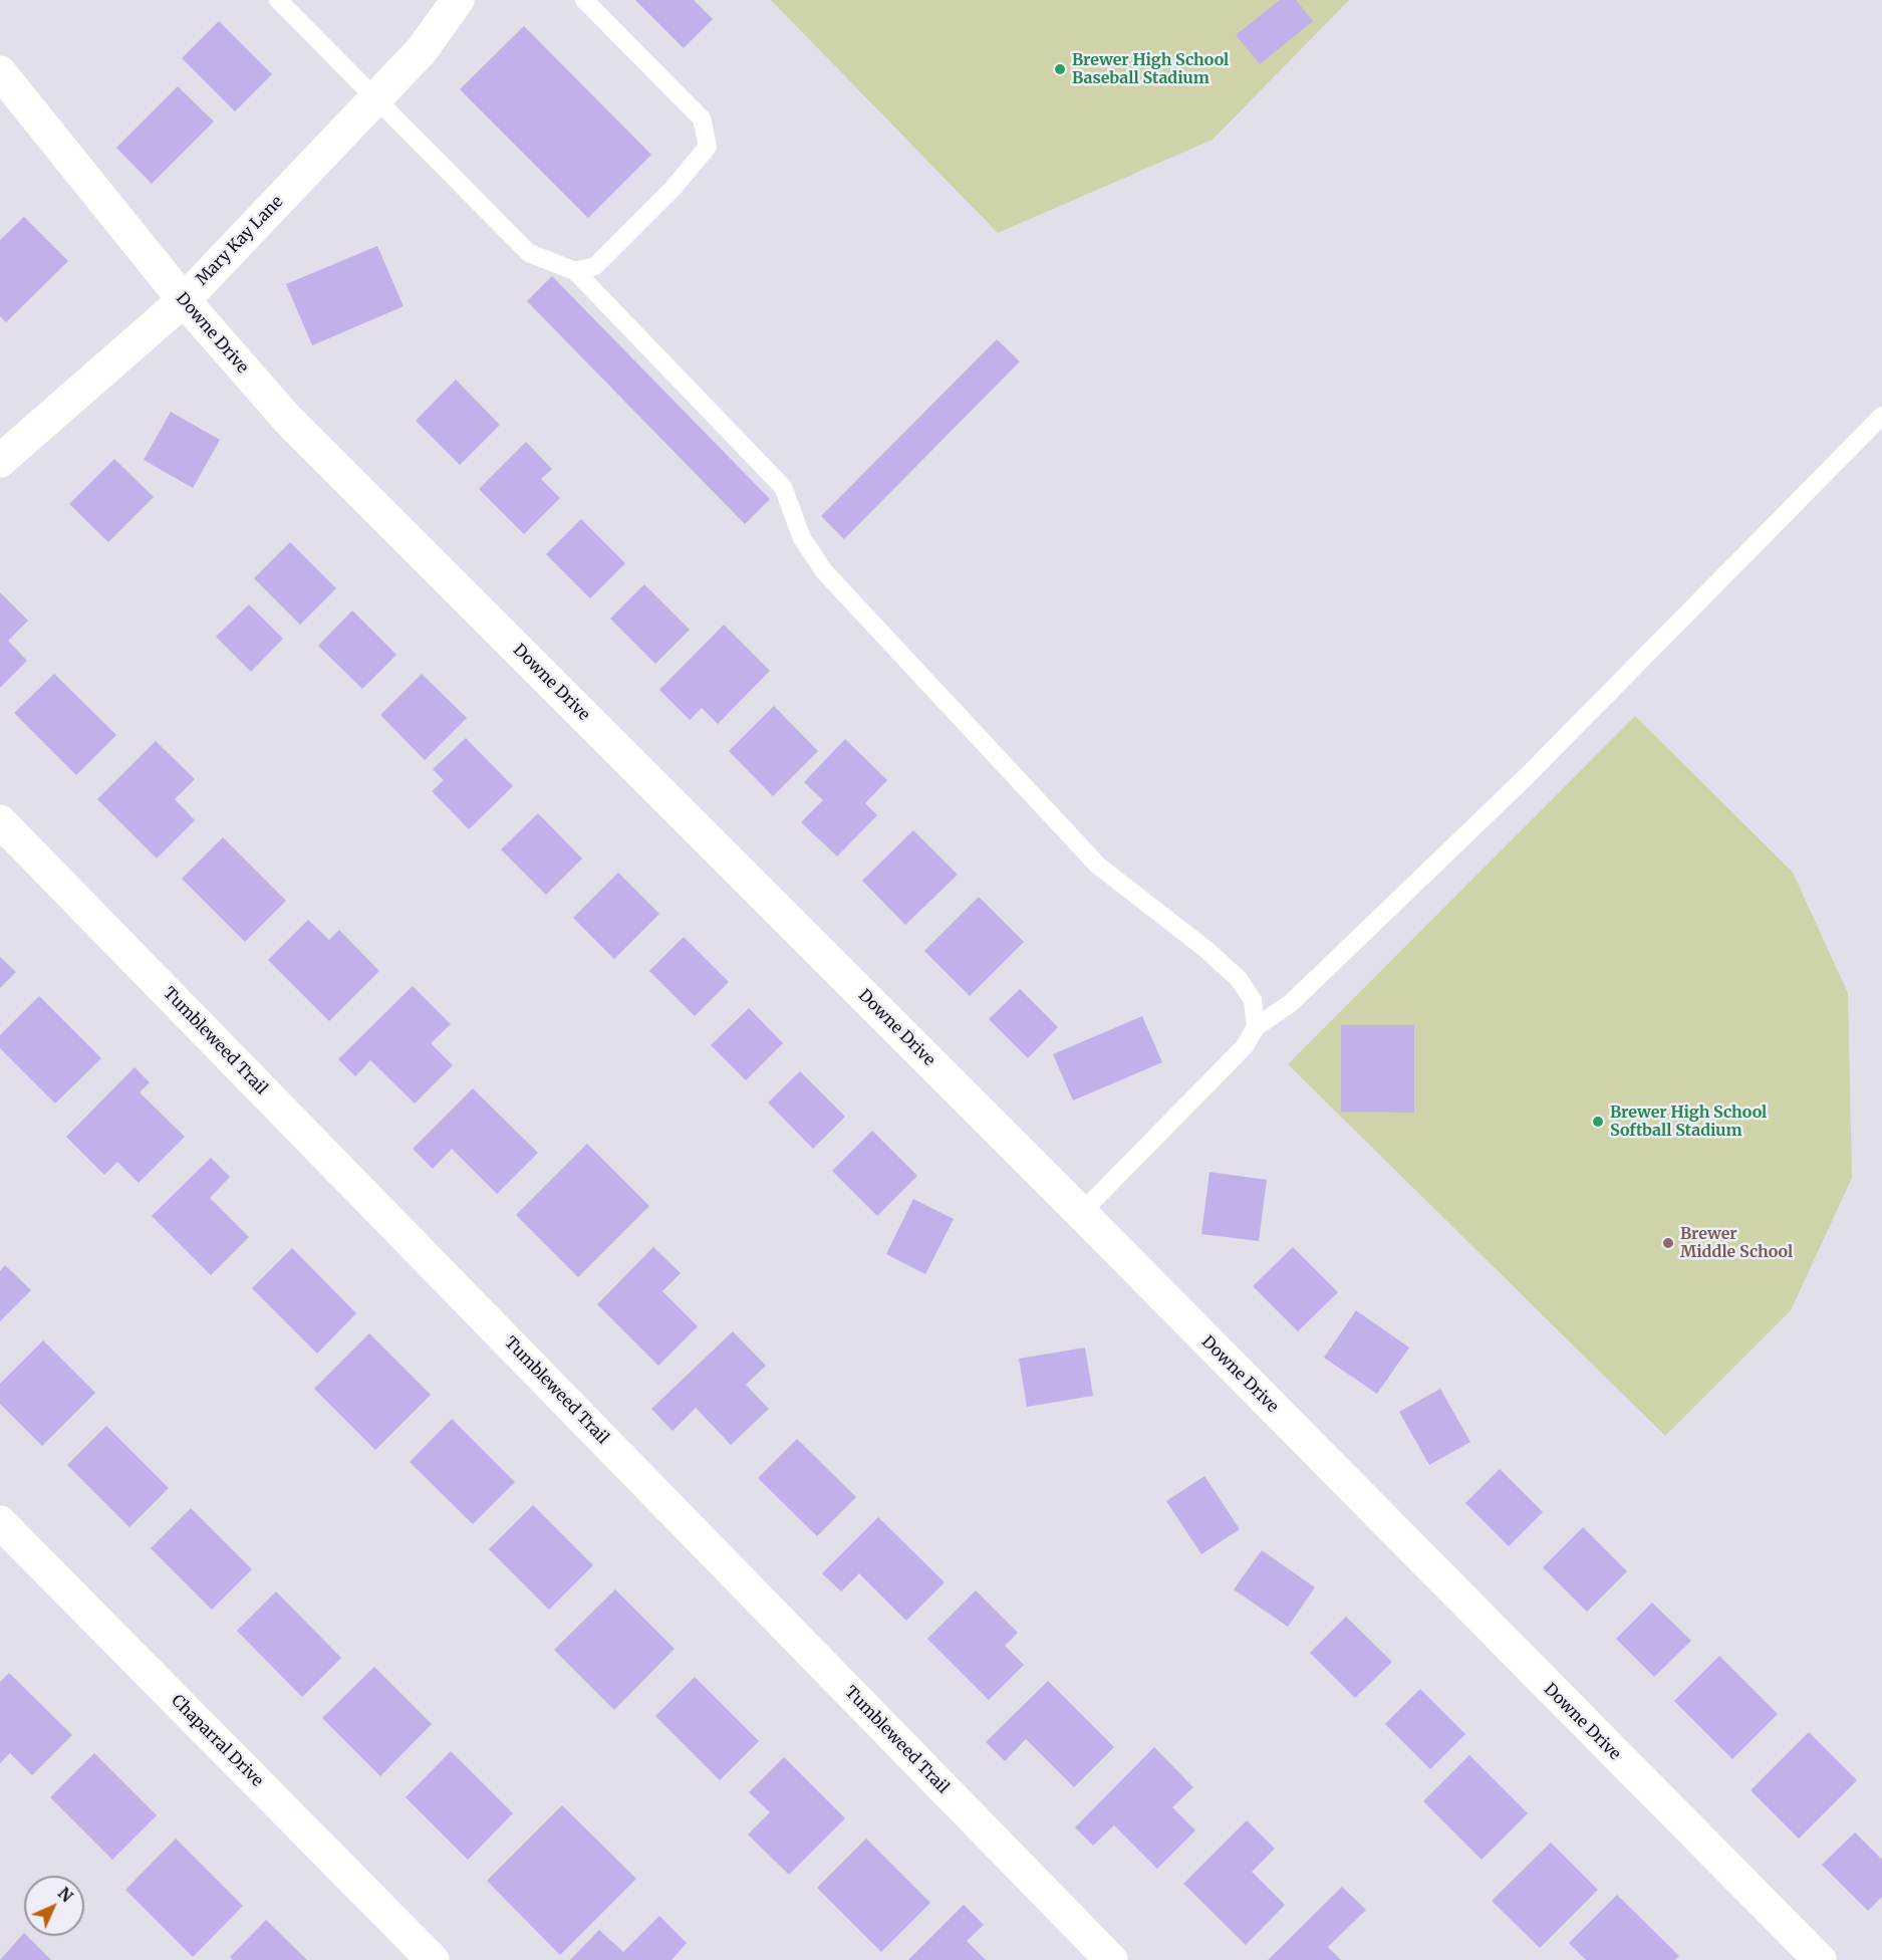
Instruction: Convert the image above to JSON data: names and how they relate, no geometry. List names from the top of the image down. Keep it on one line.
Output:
{"streets":{"street":["Mary Kay Lane","Downe Drive","Tumbleweed Trail","Chaparral Drive"]},"crossings":[["Mary Kay Lane","Downe Drive"]],"places":["Brewer High School Baseball Stadium","Brewer High School Softball Stadium","Brewer Middle School"],"north":"top right"}
